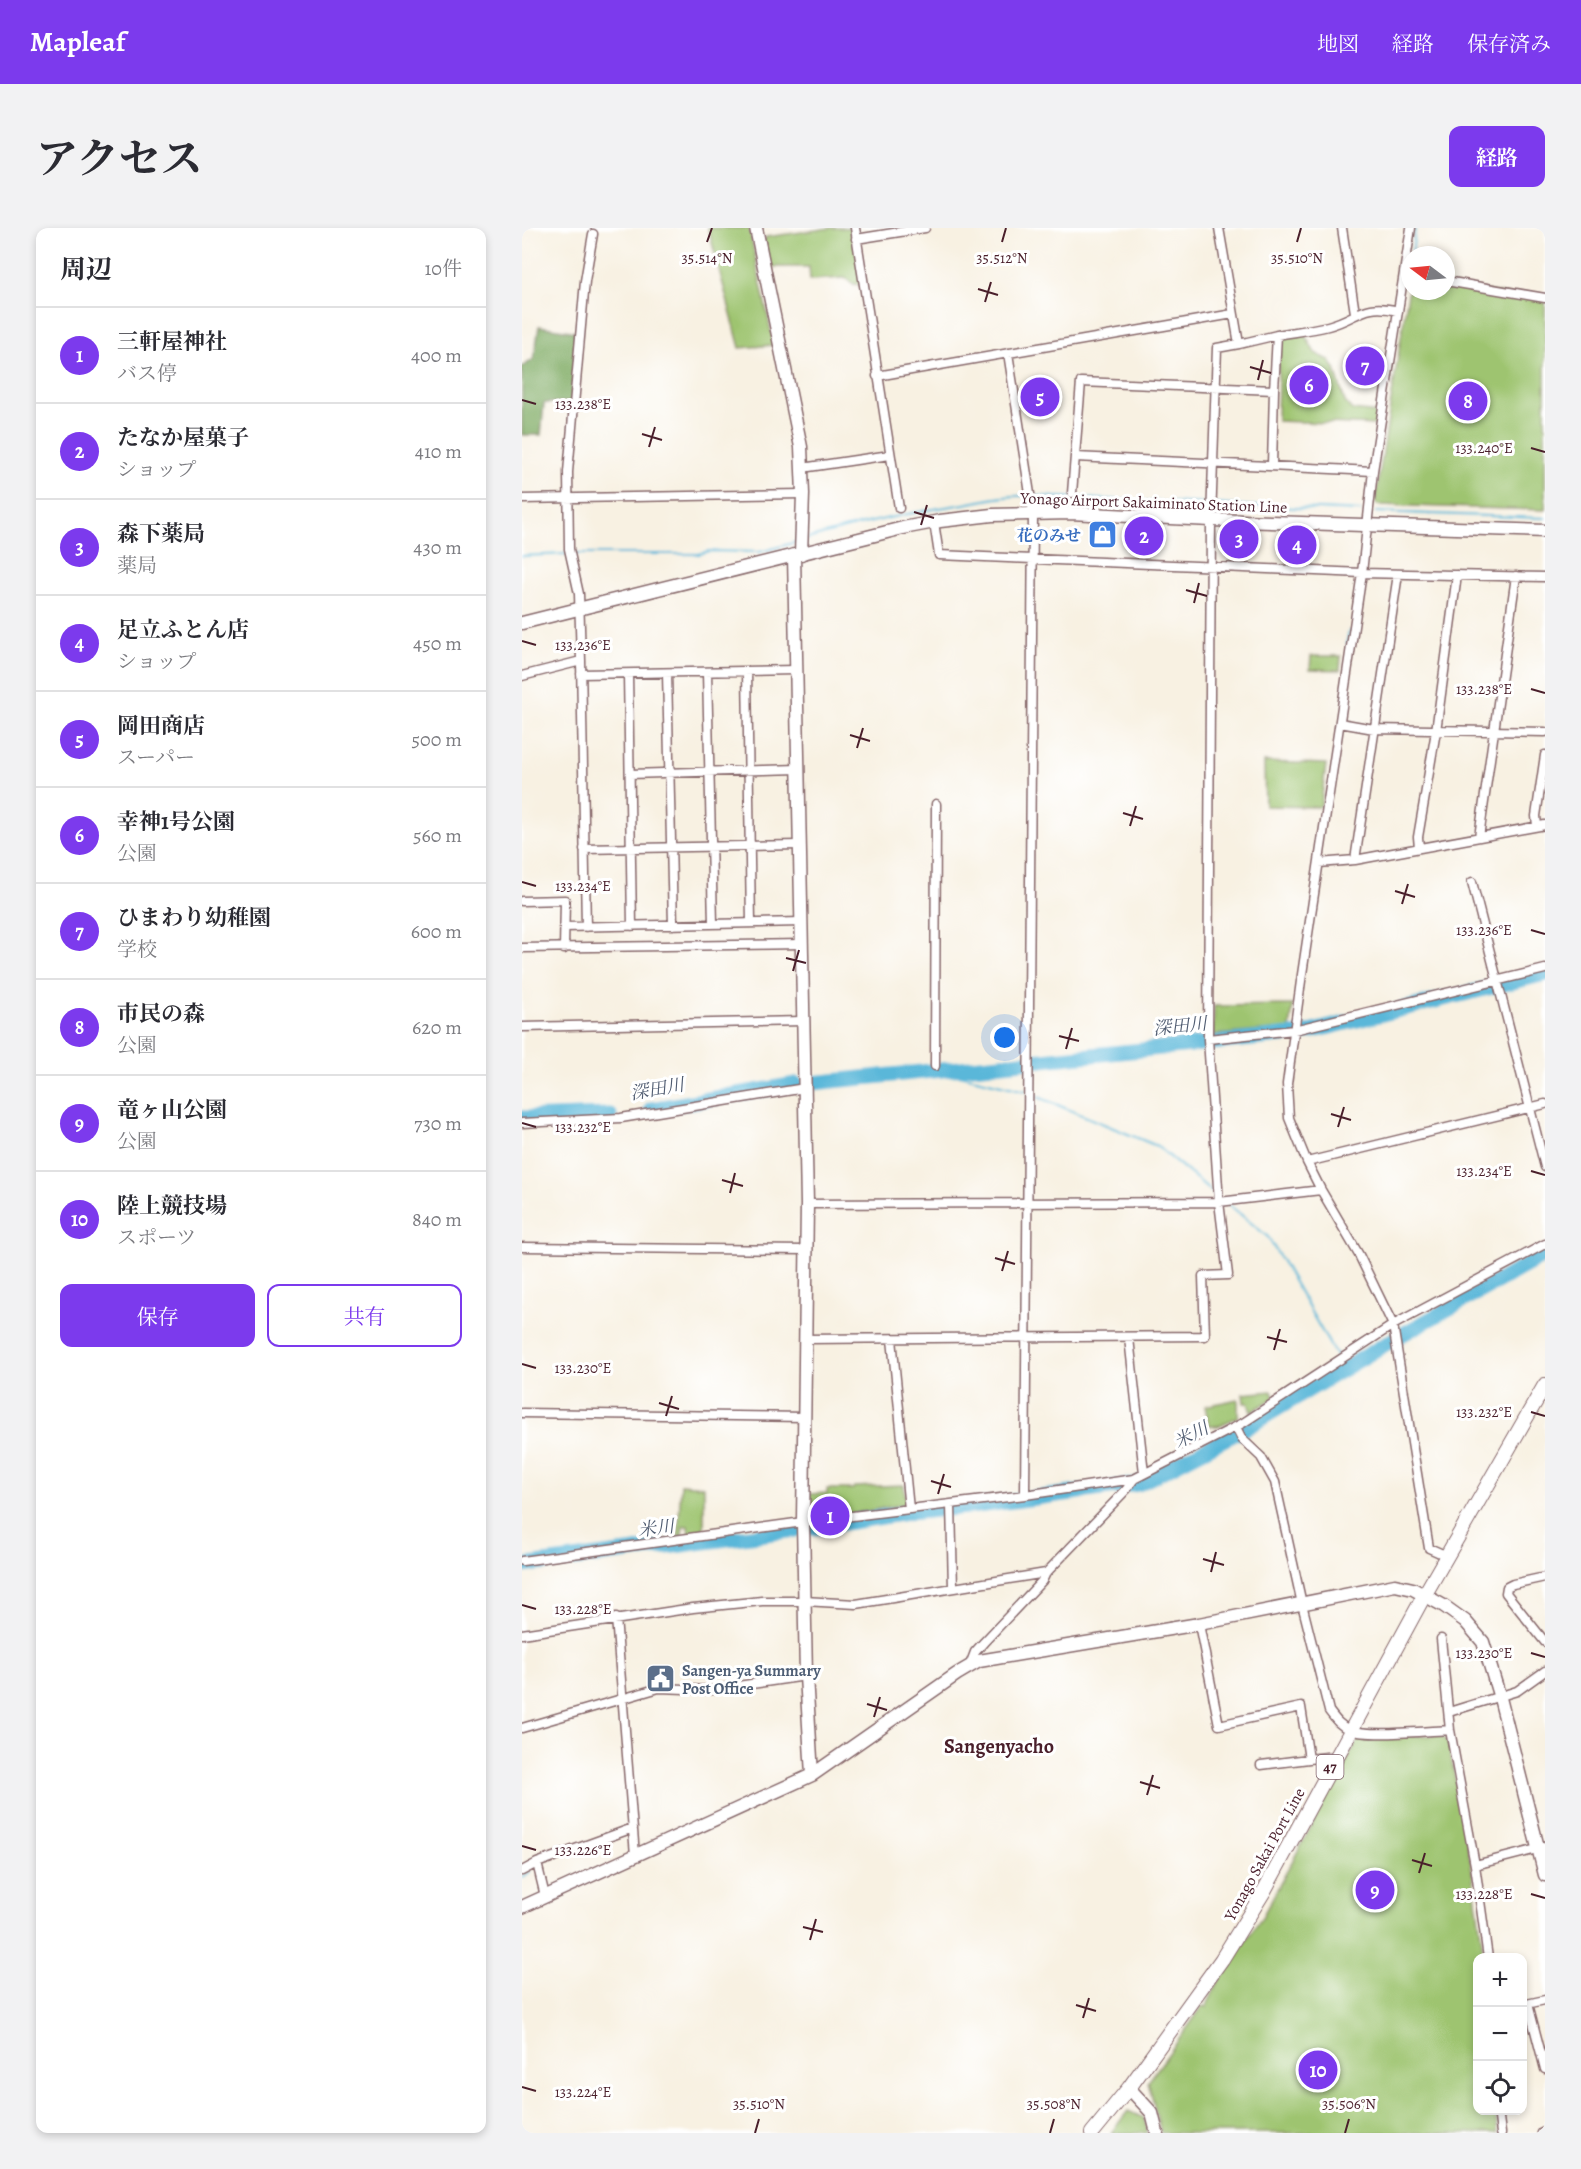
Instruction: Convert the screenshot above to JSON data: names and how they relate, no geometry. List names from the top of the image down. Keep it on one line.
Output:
{"streets":{"main road":["47","Yonago Sakai Port Line"],"street":["Yonago Airport Sakaiminato Station Line"]},"districts":["Sangenyacho"],"water":["深田川","米川"],"places":{"shop":["花のみせ"],"public building":["Sangen-ya Summary Post Office"]},"north":"left","page":{"header":"Mapleaf","nav":["地図","経路","保存済み"],"title":"アクセス","buttons":["経路",["保存","共有"]],"heading":["周辺","10件"],"list":[{"mark":"1","name":"三軒屋神社","note":"バス停","value":"400 m"},{"mark":"2","name":"たなか屋菓子","note":"ショップ","value":"410 m"},{"mark":"3","name":"森下薬局","note":"薬局","value":"430 m"},{"mark":"4","name":"足立ふとん店","note":"ショップ","value":"450 m"},{"mark":"5","name":"岡田商店","note":"スーパー","value":"500 m"},{"mark":"6","name":"幸神1号公園","note":"公園","value":"560 m"},{"mark":"7","name":"ひまわり幼稚園","note":"学校","value":"600 m"},{"mark":"8","name":"市民の森","note":"公園","value":"620 m"},{"mark":"9","name":"竜ヶ山公園","note":"公園","value":"730 m"},{"mark":"10","name":"陸上競技場","note":"スポーツ","value":"840 m"}],"pins":["7","6","5","8","2","3","4","1","9","10"],"map_buttons":["+","−"]},"coordinates":["35.514°N","35.512°N","35.510°N","133.238°E","133.240°E","133.236°E","133.234°E","133.232°E","133.230°E","133.228°E","133.226°E","133.224°E","35.508°N","35.506°N"]}
